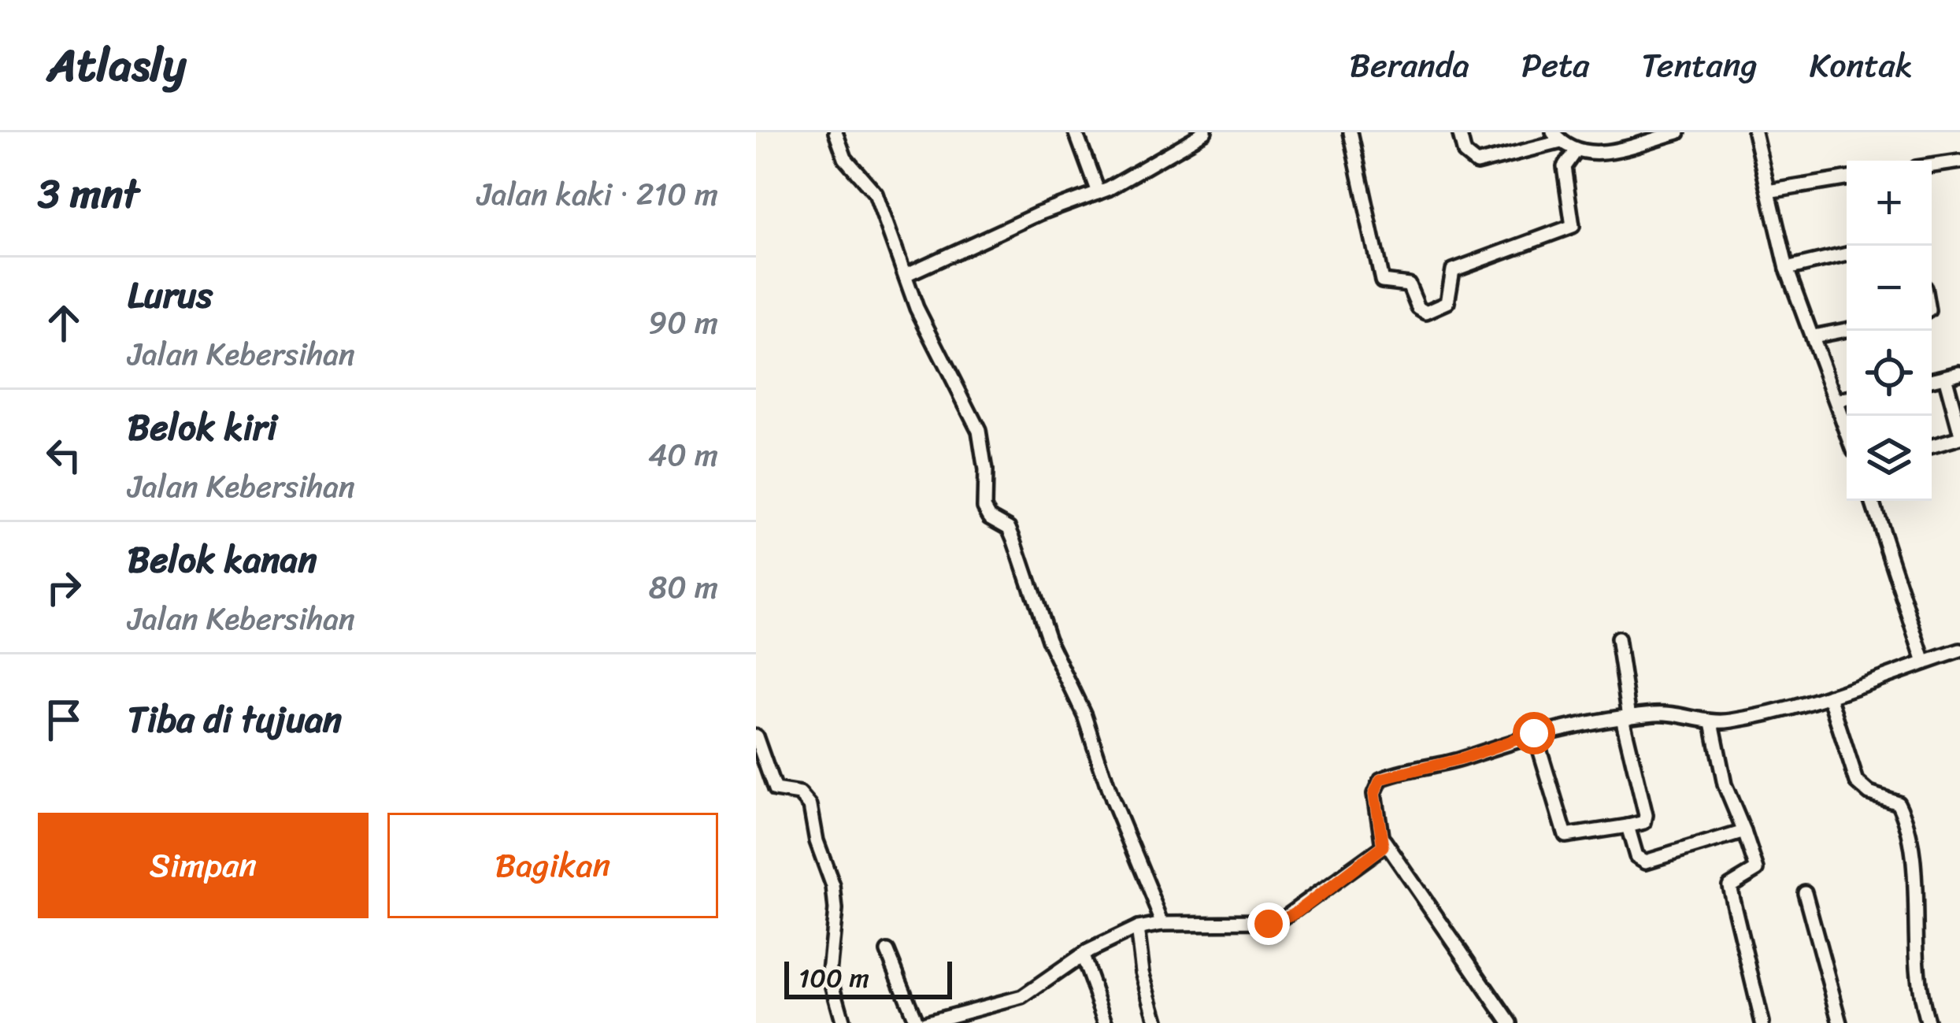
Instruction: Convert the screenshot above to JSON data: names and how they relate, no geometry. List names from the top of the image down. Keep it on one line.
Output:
{"scale_bar":"100 m","page":{"header":"Atlasly","nav":["Beranda","Peta","Tentang","Kontak"],"heading":["3 mnt","Jalan kaki · 210 m"],"map_buttons":["+","−"],"list":[["Lurus","Jalan Kebersihan","90 m"],["Belok kiri","Jalan Kebersihan","40 m"],["Belok kanan","Jalan Kebersihan","80 m"],"Tiba di tujuan"],"buttons":["Simpan","Bagikan"],"scale":"100 m"}}
